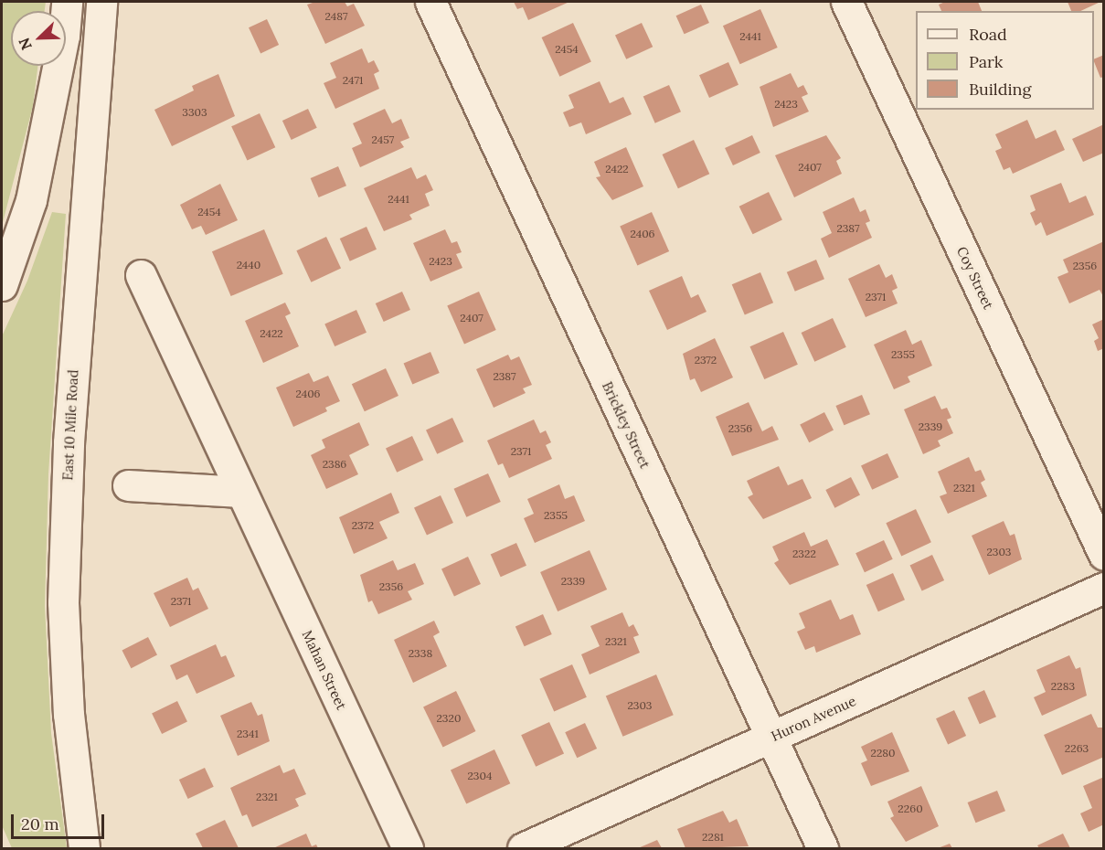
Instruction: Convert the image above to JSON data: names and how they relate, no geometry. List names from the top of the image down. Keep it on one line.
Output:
{"streets":{"street":["Coy Street","East 10 Mile Road","Brickley Street","Mahan Street","Huron Avenue"]},"crossings":[["Brickley Street","Huron Avenue"]],"house_numbers":["2487","2441","2454","2471","2423","3303","2457","2407","2422","2441","2454","2387","2406","2423","2440","2356","2371","2407","2422","2355","2372","2387","2406","2339","2356","2371","2386","2321","2355","2372","2303","2322","2339","2356","2371","2321","2338","2283","2303","2320","2341","2263","2280","2304","2321","2260","2281"],"legend":["Road","Park","Building"],"scale_bar":"20 m","north":"bottom left"}
